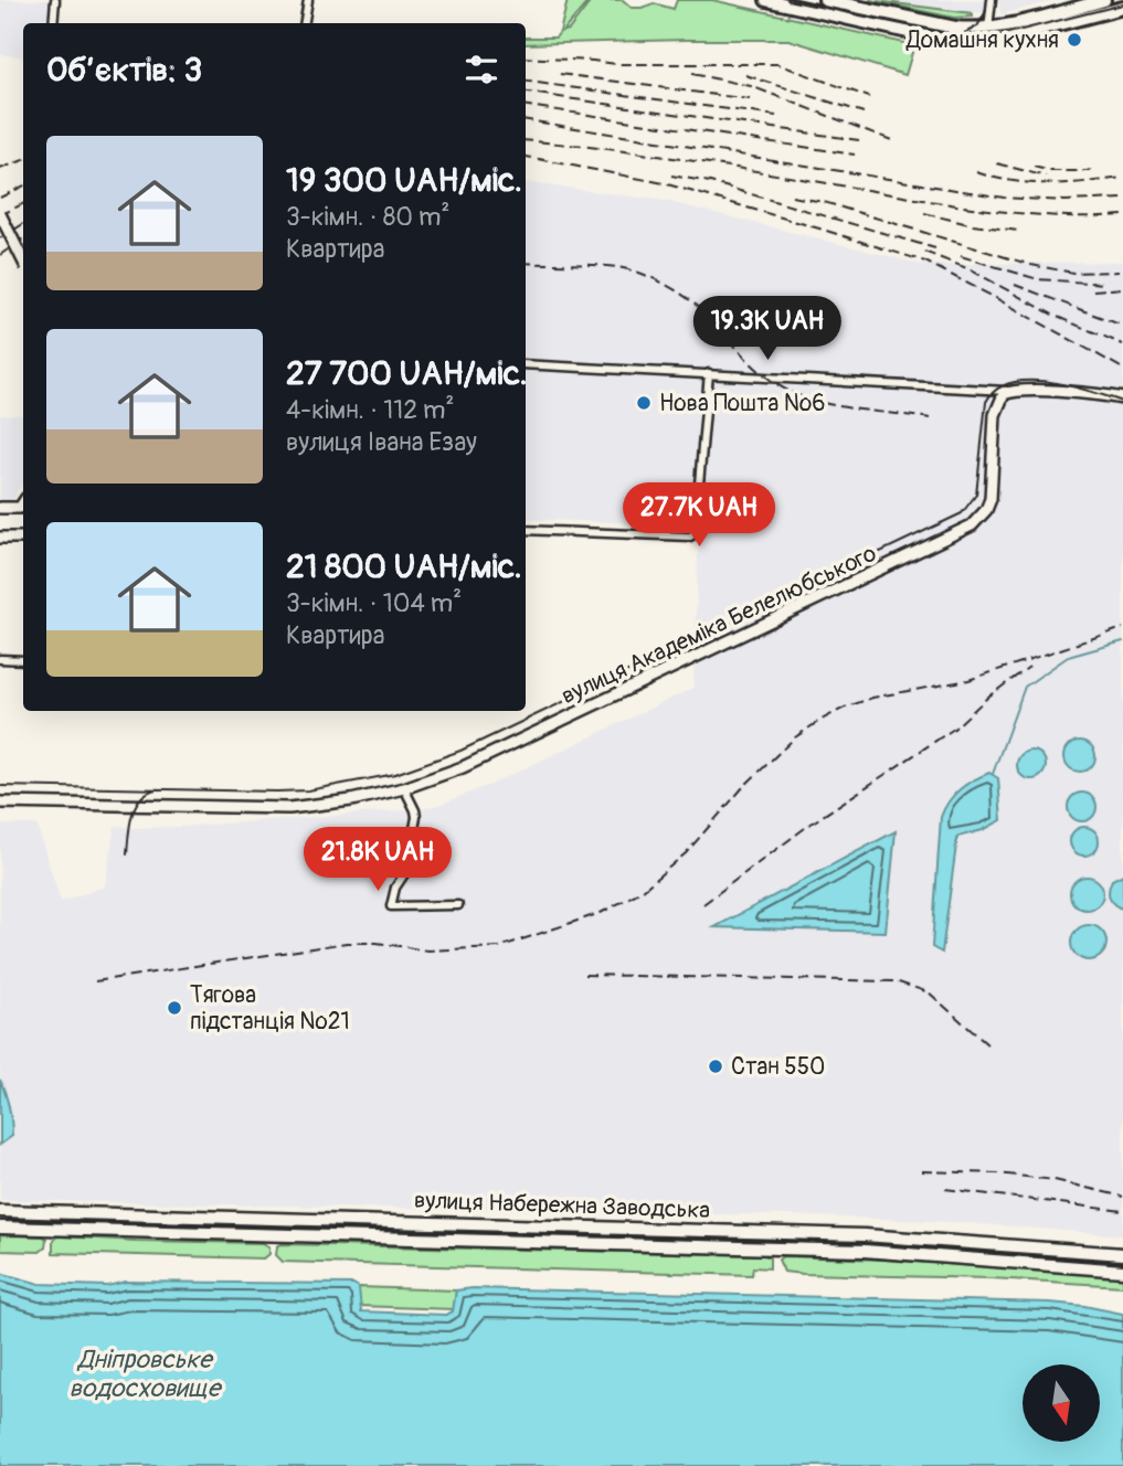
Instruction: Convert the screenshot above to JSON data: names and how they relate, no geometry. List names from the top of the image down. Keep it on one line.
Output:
{"streets":{"main road":["вулиця Набережна Заводська"],"street":["вулиця Академіка Белелюбського"]},"water":["Дніпровське водосховище"],"places":["Домашня кухня","Нова Пошта №6","Тягова пiдстанцiя №21","Стан 550"],"north":"bottom","page":{"heading":"Об’єктів: 3","list":[{"name":"19 300 UAH/міс.","note":"3-кімн. · 80 m² · Квартира"},{"name":"27 700 UAH/міс.","note":"4-кімн. · 112 m² · вулиця Івана Езау"},{"name":"21 800 UAH/міс.","note":"3-кімн. · 104 m² · Квартира"}],"price":["19.3K UAH","27.7K UAH","21.8K UAH"]}}
